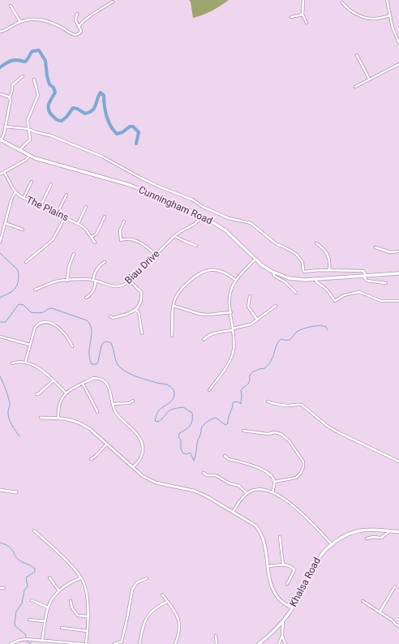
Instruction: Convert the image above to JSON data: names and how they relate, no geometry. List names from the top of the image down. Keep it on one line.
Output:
{"streets":{"main road":["Cunningham Road","Khalsa Road"],"street":["The Plains","Biau Drive"]},"crossings":[["Cunningham Road","Biau Drive"]]}
